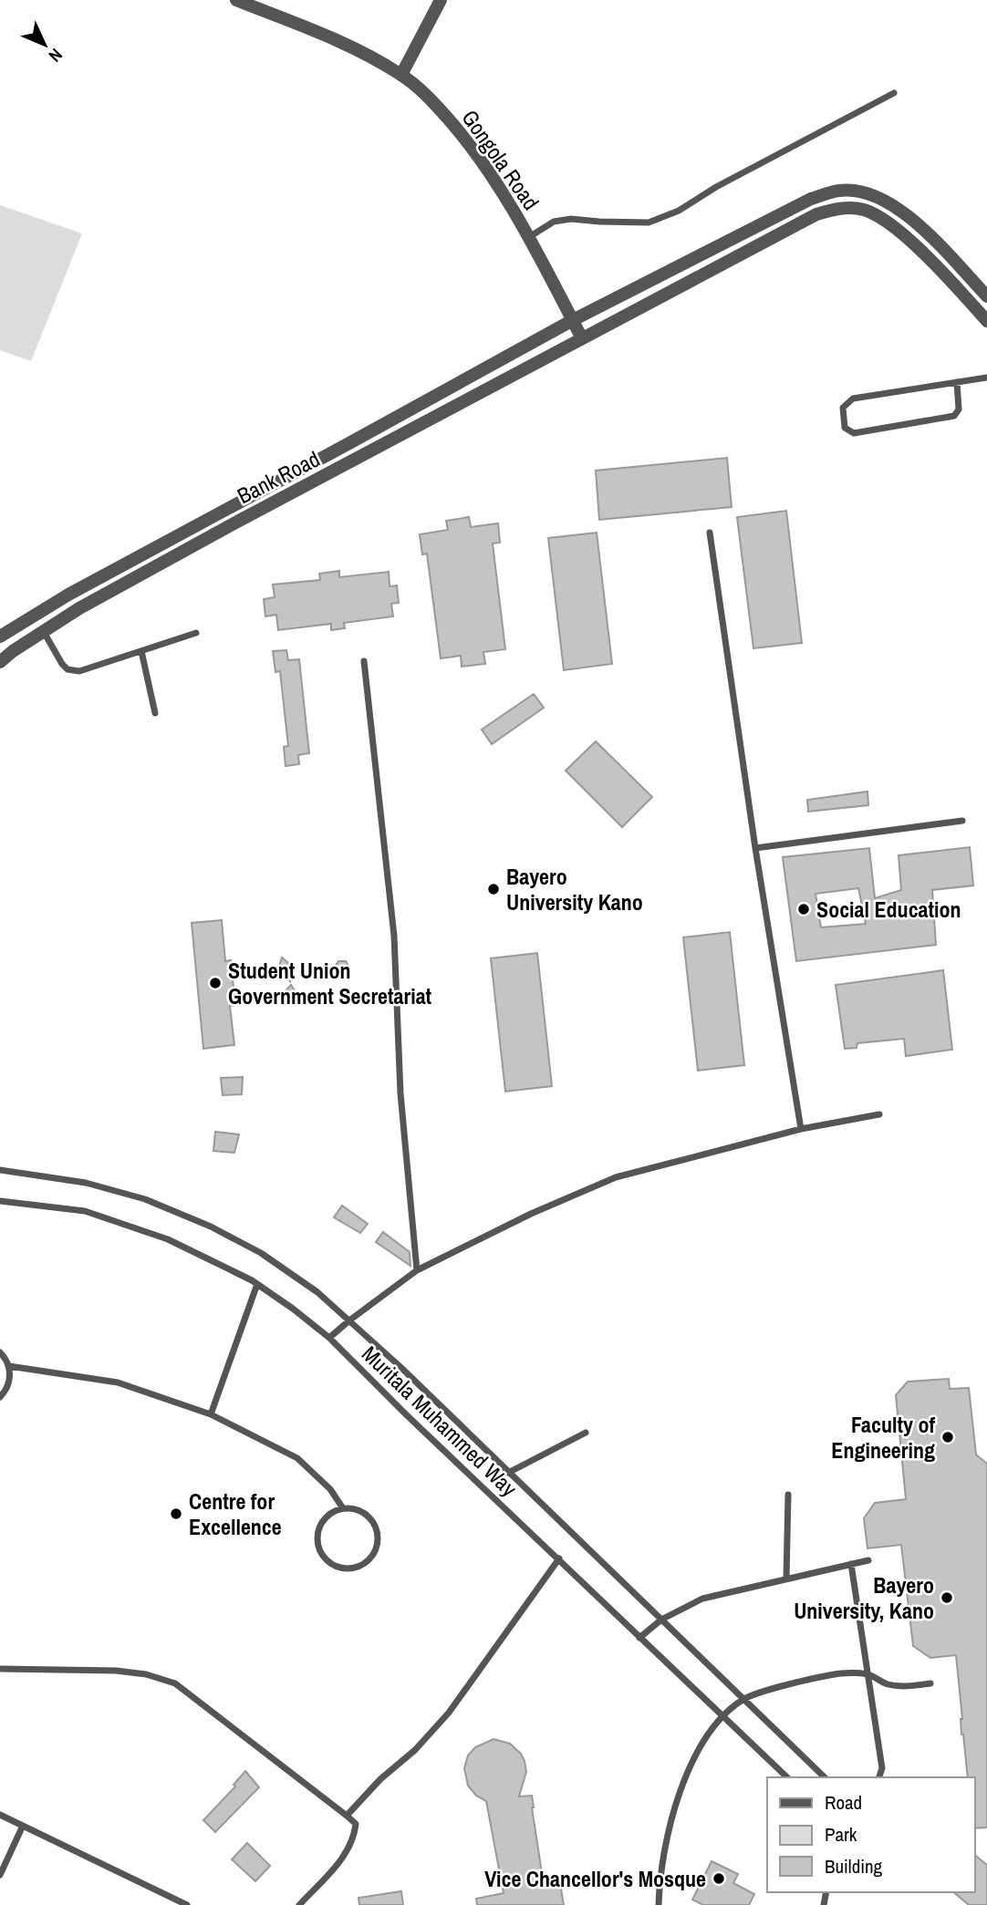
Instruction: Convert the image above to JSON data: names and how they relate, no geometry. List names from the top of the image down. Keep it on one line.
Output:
{"streets":{"street":["Gongola Road","Bank Road"],"lane":["Muritala Muhammed Way"]},"crossings":[["Gongola Road","Bank Road"]],"places":["Bayero University Kano","Social Education","Student Union Government Secretariat","Faculty of Engineering","Centre for Excellence","Bayero University, Kano","Vice Chancellor's Mosque"],"legend":["Road","Park","Building"],"north":"bottom right"}
